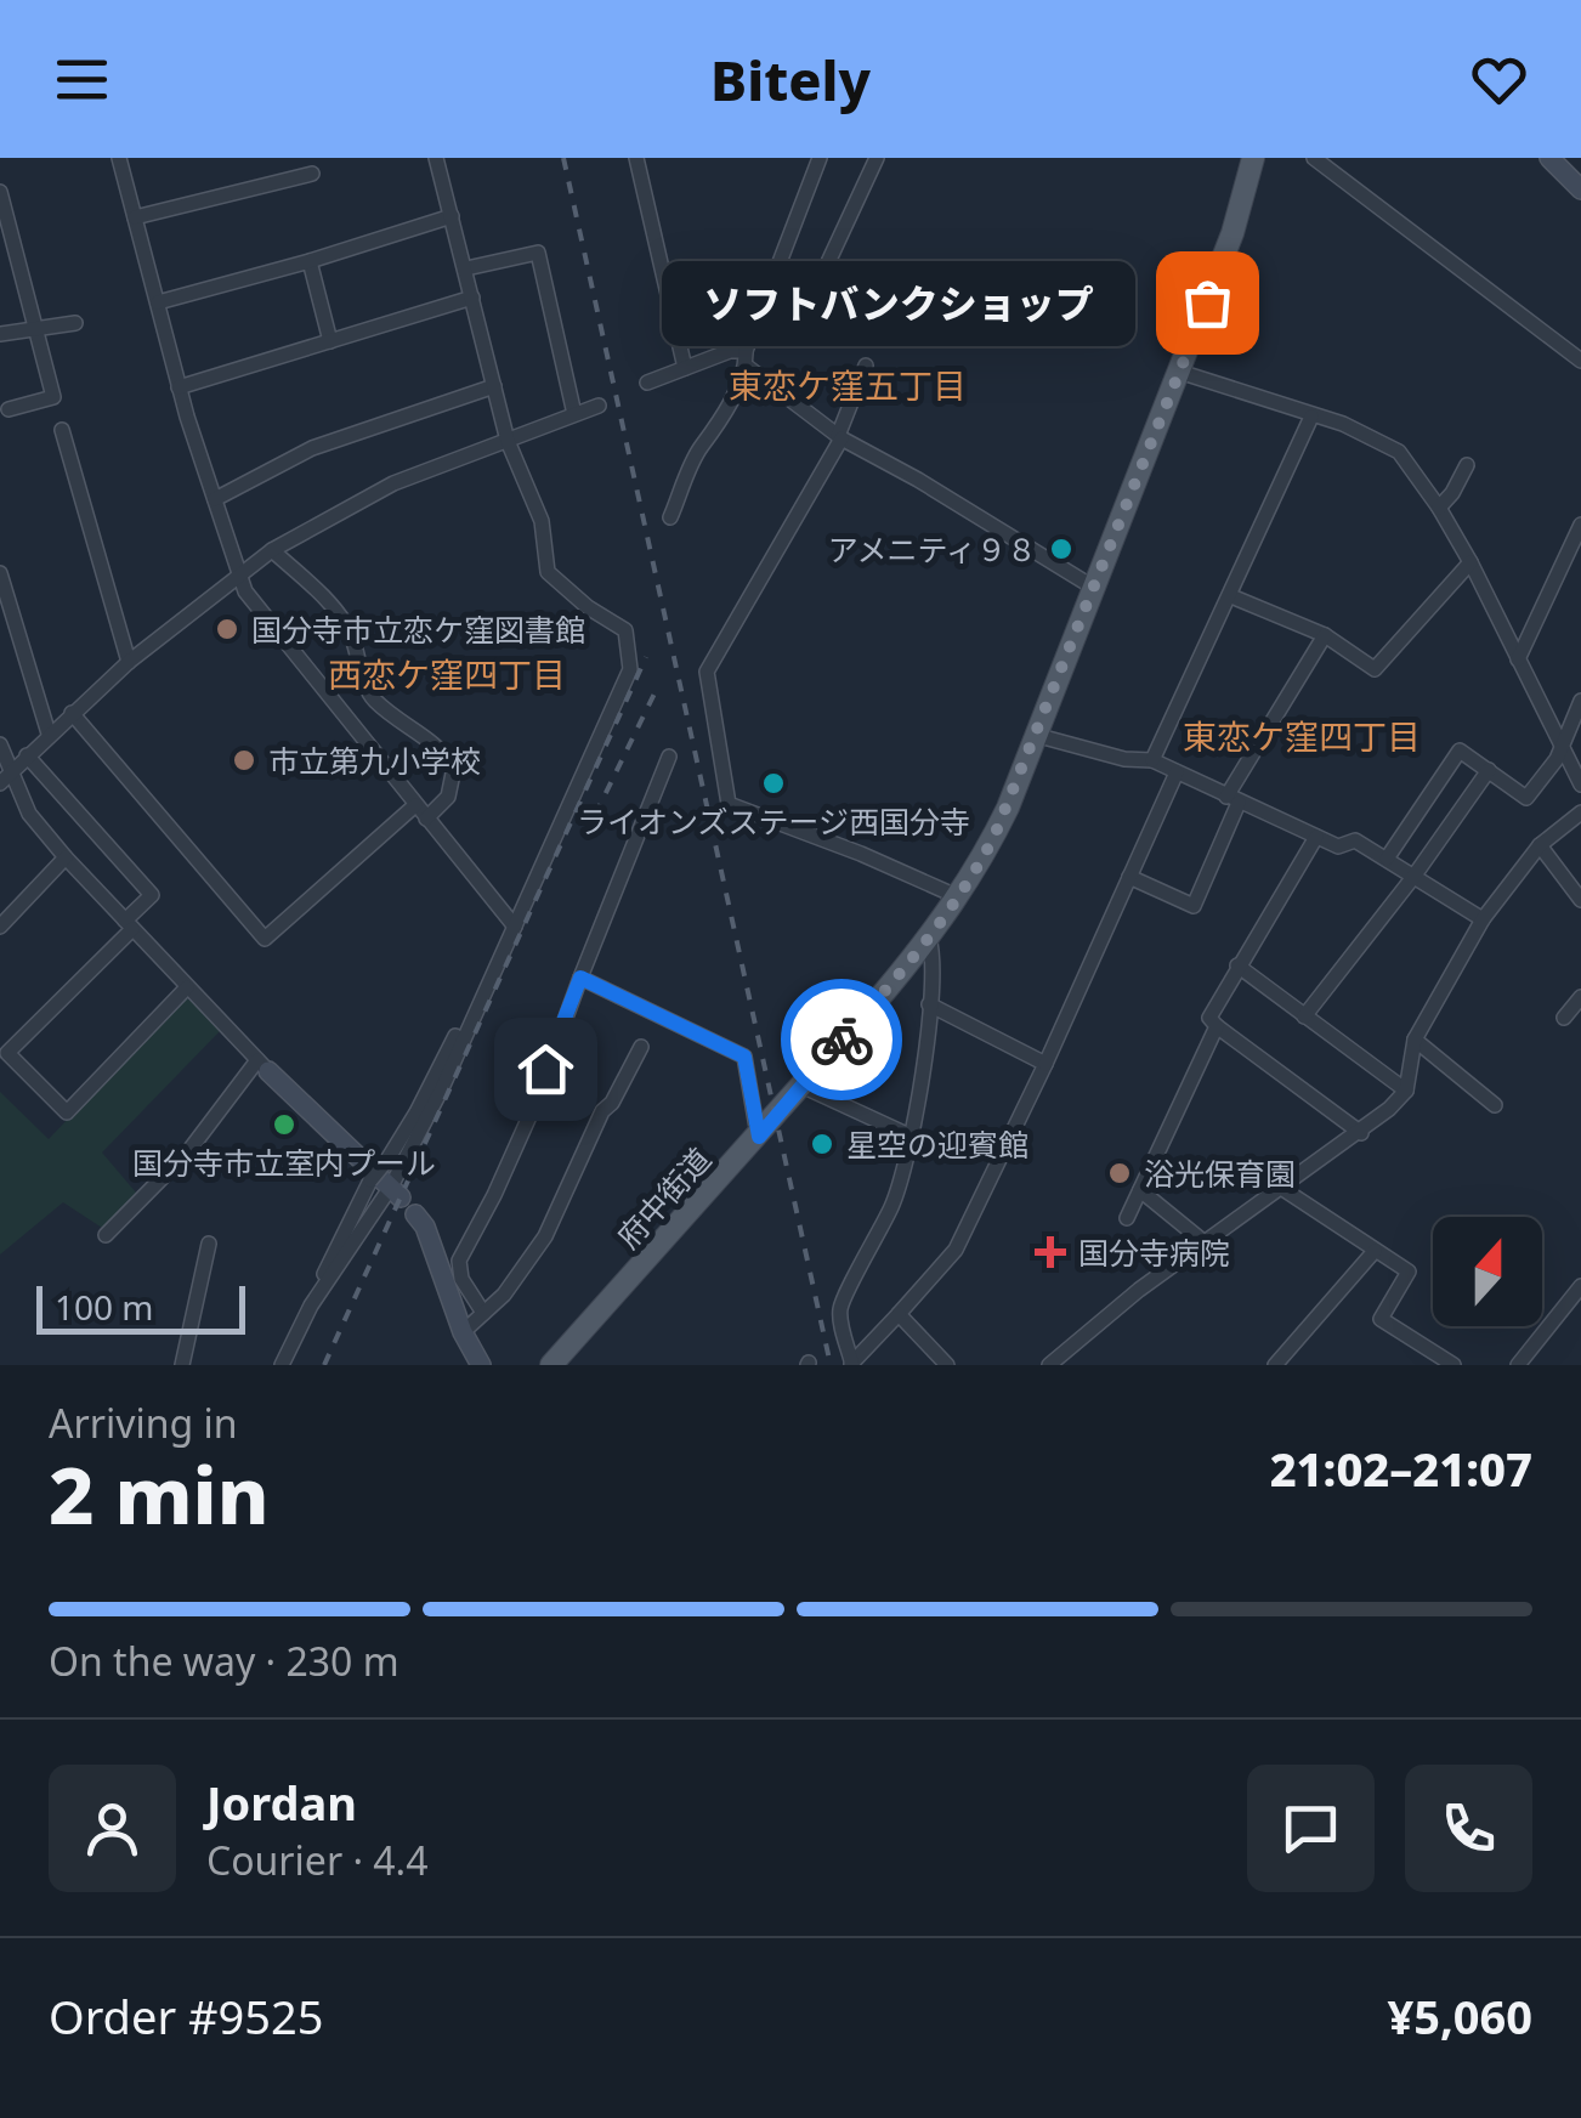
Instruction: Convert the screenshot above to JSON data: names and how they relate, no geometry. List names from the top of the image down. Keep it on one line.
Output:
{"streets":{"main road":["府中街道"]},"districts":["東恋ケ窪五丁目","西恋ケ窪四丁目","東恋ケ窪四丁目"],"places":{"other":["ソフトバンクショップ","アメニティ９８","国分寺市立恋ケ窪図書館","市立第九小学校","ライオンズステージ西国分寺","国分寺市立室内プール","星空の迎賓館","浴光保育園"],"health":["国分寺病院"]},"scale_bar":"100 m","north":"top","page":{"header":"Bitely","bubble":"ソフトバンクショップ","scale":"100 m","heading":["2 min","Arriving in","21:02–21:07"],"panel":["Jordan","Courier · 4.4","Order #9525","¥5,060"],"bar":"On the way · 230 m"}}
